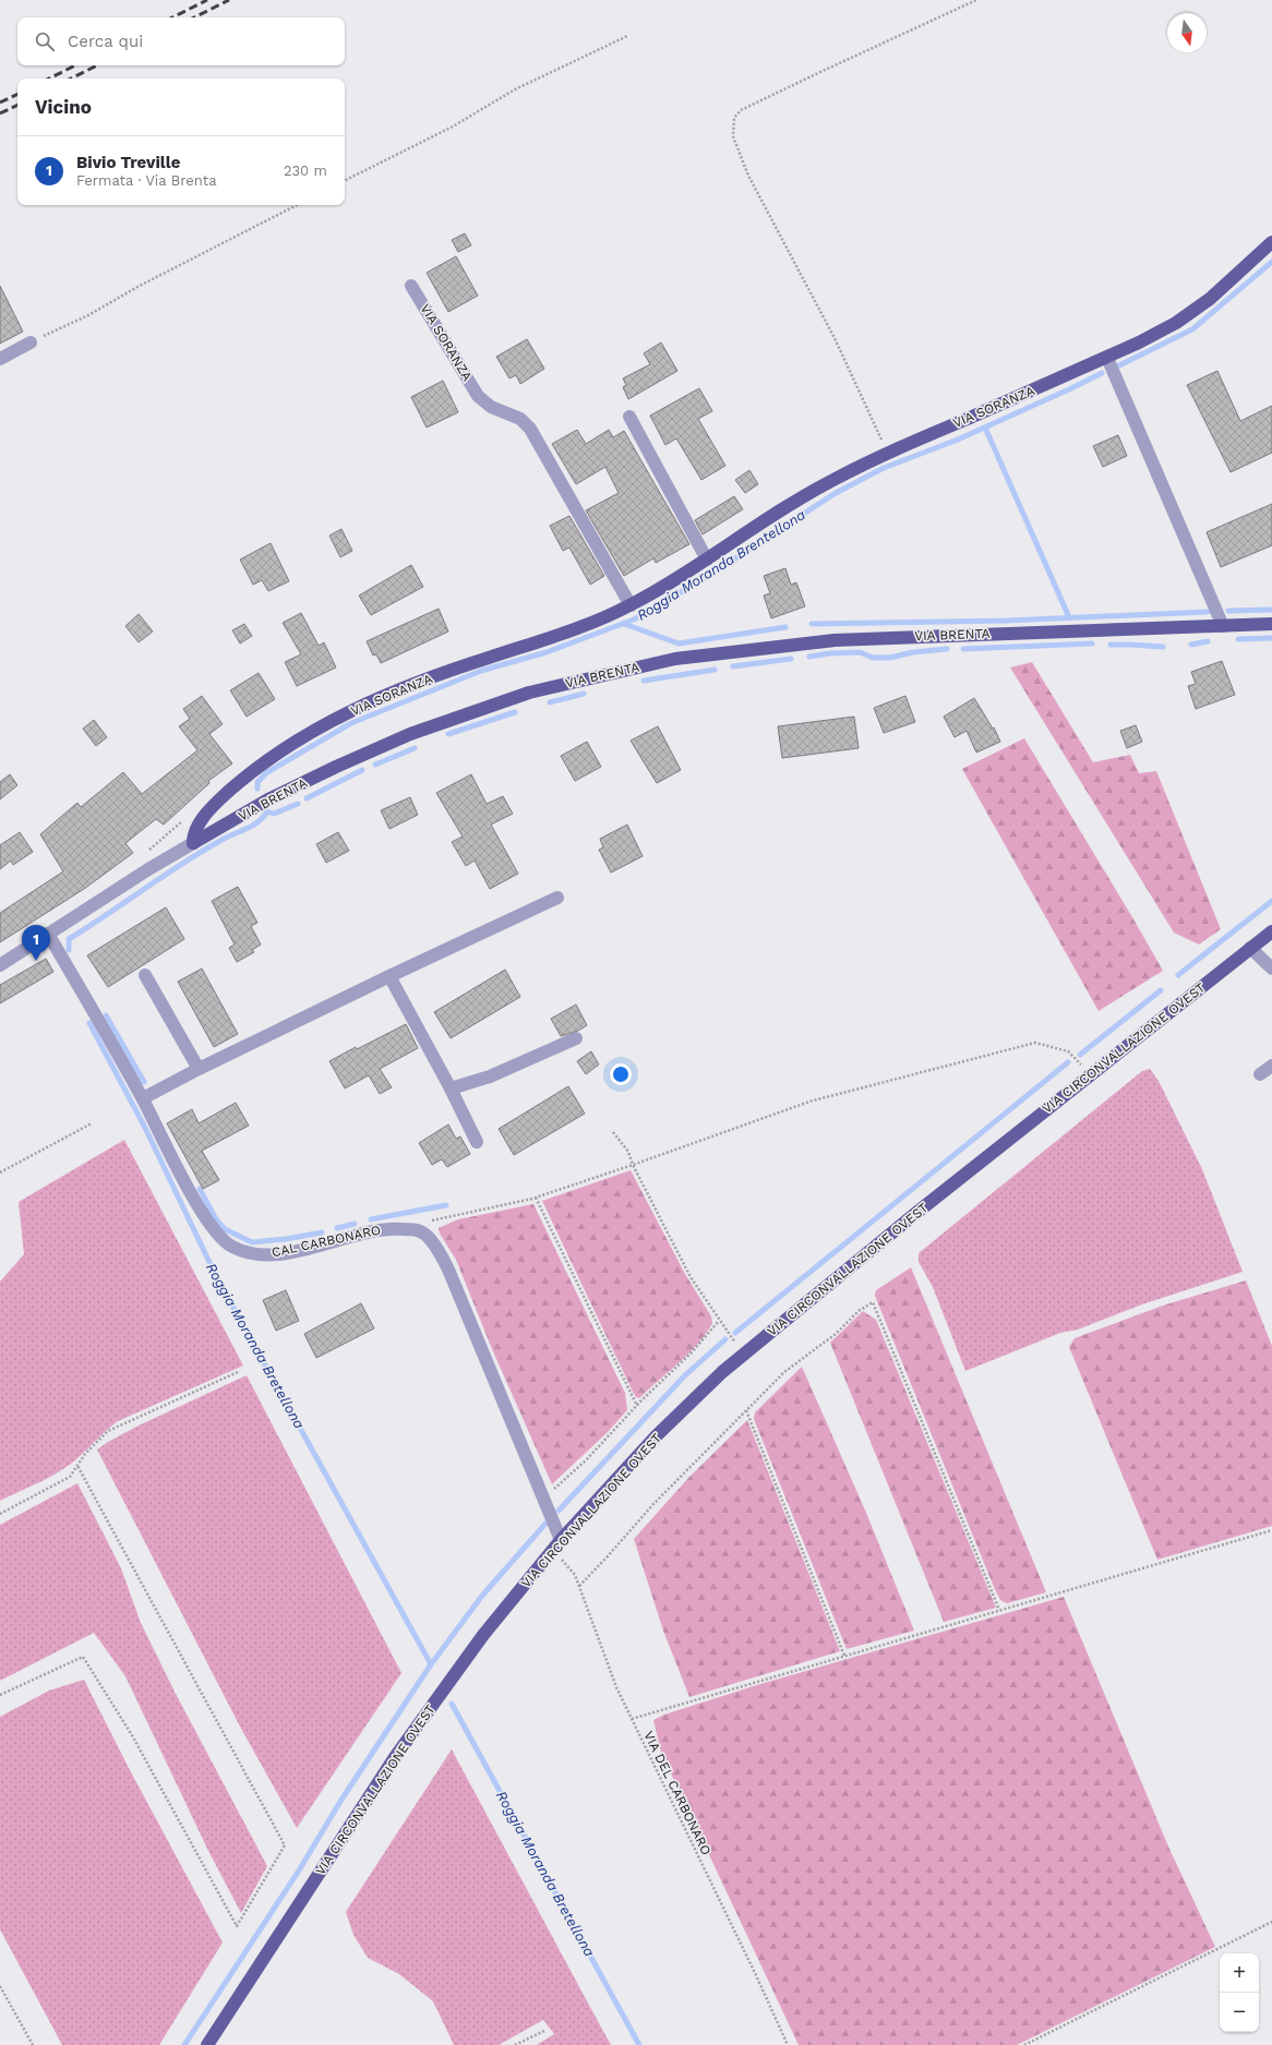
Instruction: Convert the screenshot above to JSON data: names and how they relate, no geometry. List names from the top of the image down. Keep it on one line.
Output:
{"streets":{"main road":["VIA SORANZA","VIA BRENTA","VIA CIRCONVALLAZIONE OVEST"],"street":["CAL CARBONARO"],"path":["VIA DEL CARBONARO"]},"crossings":[["VIA SORANZA","VIA BRENTA"],["VIA BRENTA","CAL CARBONARO"],["VIA CIRCONVALLAZIONE OVEST","CAL CARBONARO"],["VIA CIRCONVALLAZIONE OVEST","VIA DEL CARBONARO"],["CAL CARBONARO","VIA DEL CARBONARO"]],"water":["Roggia Moranda Brentellona","Roggia Moranda Bretellona"],"north":"bottom","page":{"search":"Cerca qui","heading":"Vicino","list":[{"mark":"1","name":"Bivio Treville","note":"Fermata · Via Brenta","value":"230 m"}],"pins":"1","map_buttons":["+","−"]}}
